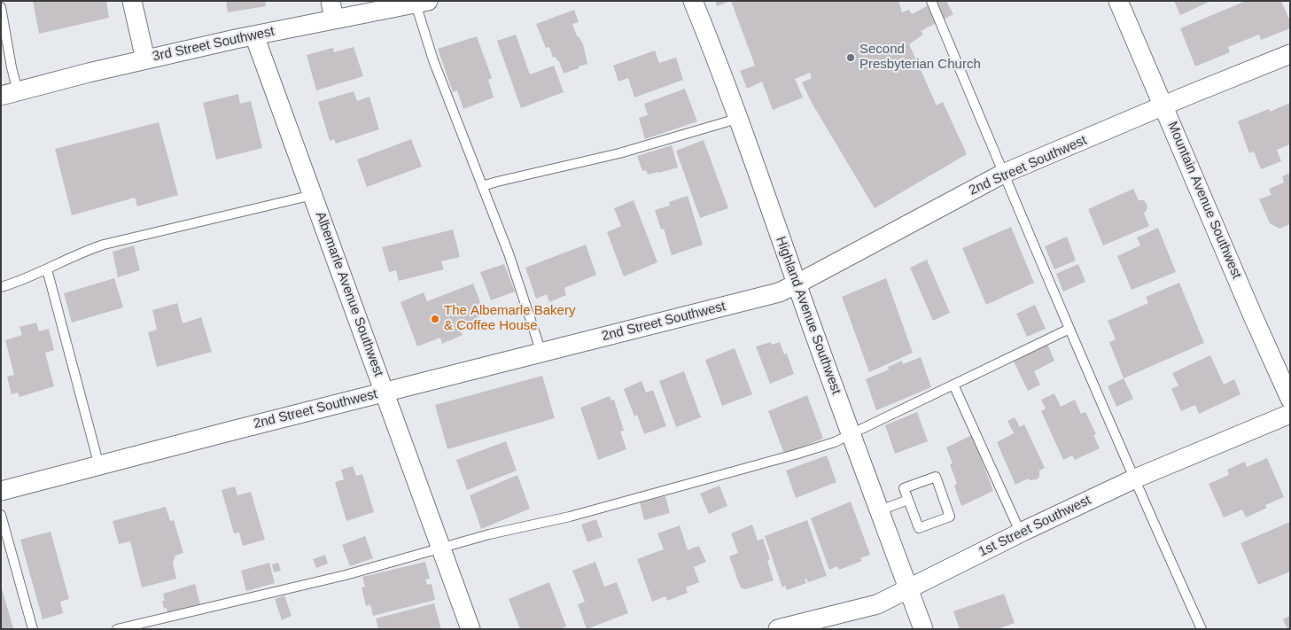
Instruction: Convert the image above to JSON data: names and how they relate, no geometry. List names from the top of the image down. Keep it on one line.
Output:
{"streets":{"street":["3rd Street Southwest","2nd Street Southwest","Mountain Avenue Southwest","Albemarle Avenue Southwest","Highland Avenue Southwest","1st Street Southwest"]},"crossings":[["3rd Street Southwest","Albemarle Avenue Southwest"],["2nd Street Southwest","Mountain Avenue Southwest"],["2nd Street Southwest","Albemarle Avenue Southwest"],["2nd Street Southwest","Highland Avenue Southwest"],["Highland Avenue Southwest","1st Street Southwest"]],"places":["Second Presbyterian Church","The Albemarle Bakery & Coffee House"]}
